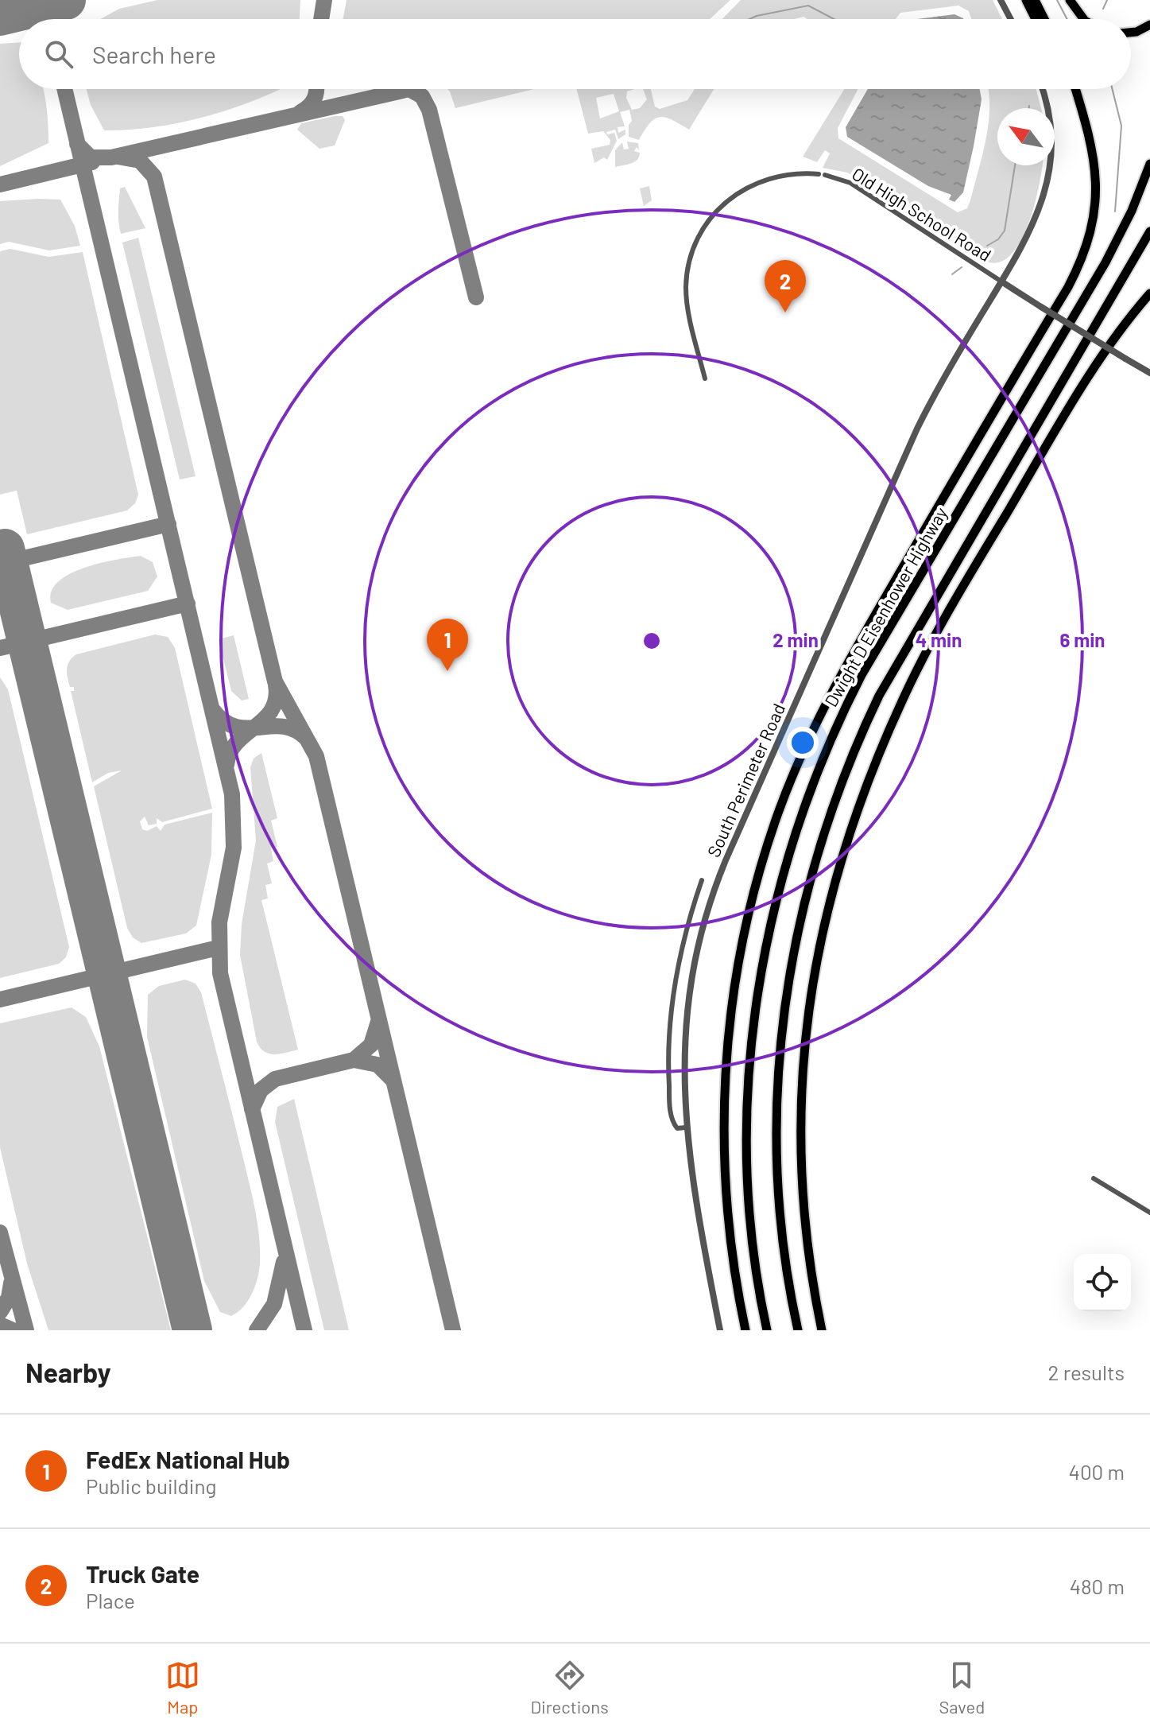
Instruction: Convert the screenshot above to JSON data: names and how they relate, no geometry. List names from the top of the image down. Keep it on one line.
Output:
{"streets":{"highway":["Dwight D Eisenhower Highway"],"street":["Old High School Road","South Perimeter Road"]},"crossings":[["Old High School Road","South Perimeter Road"]],"north":"top left","page":{"search":"Search here","pins":["2","1"],"heading":["Nearby","2 results"],"list":[{"mark":"1","name":"FedEx National Hub","note":"Public building","value":"400 m"},{"mark":"2","name":"Truck Gate","note":"Place","value":"480 m"}],"nav":["Map","Directions","Saved"]},"rings":["2 min","4 min","6 min"]}
